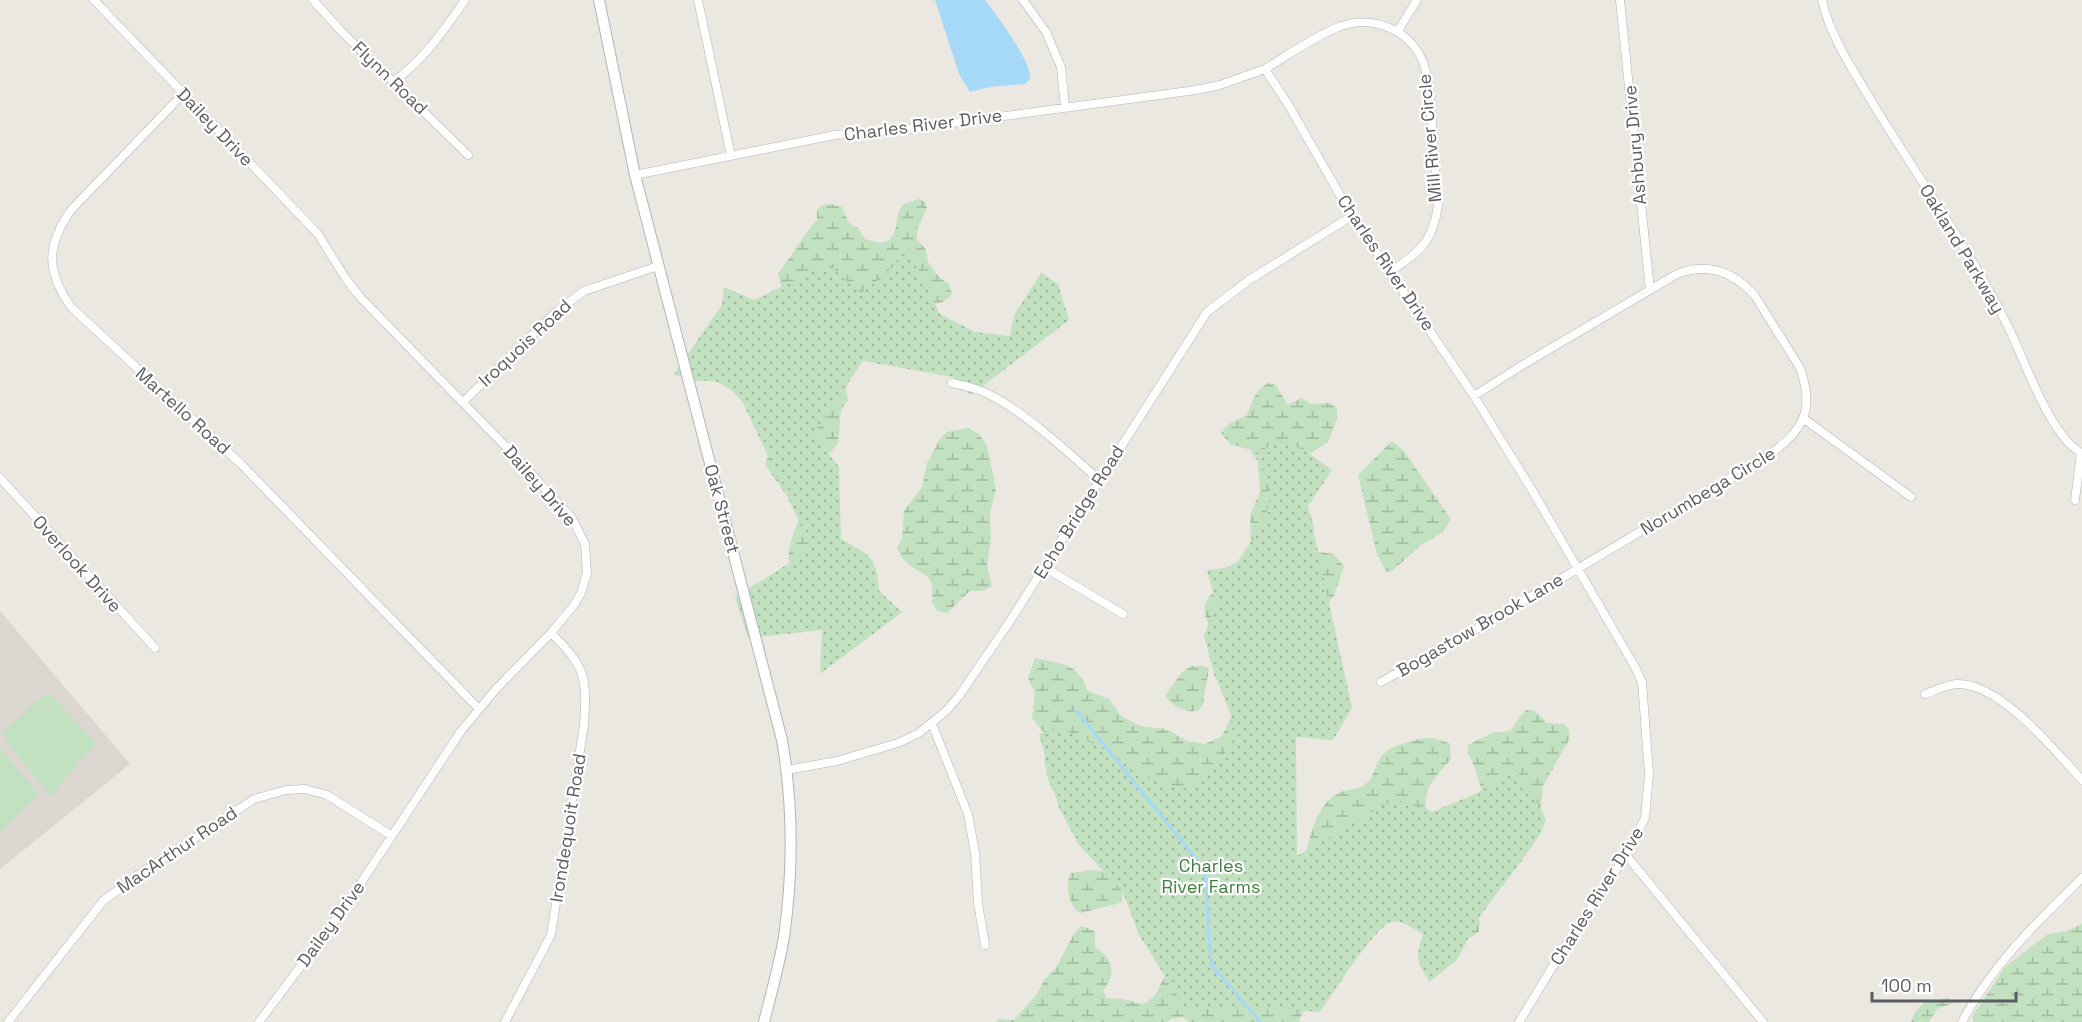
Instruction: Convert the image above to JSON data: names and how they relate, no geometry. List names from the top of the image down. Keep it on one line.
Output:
{"streets":{"main road":["Oak Street"],"street":["Flynn Road","Charles River Drive","Dailey Drive","Mill River Circle","Ashbury Drive","Oakland Parkway","Iroquois Road","Martello Road","Norumbega Circle","Echo Bridge Road","Overlook Drive","Bogastow Brook Lane","Irondequoit Road","MacArthur Road"]},"crossings":[["Charles River Drive","Mill River Circle"],["Charles River Drive","Norumbega Circle"],["Charles River Drive","Oak Street"],["Charles River Drive","Echo Bridge Road"],["Charles River Drive","Bogastow Brook Lane"],["Dailey Drive","Iroquois Road"],["Dailey Drive","Martello Road"],["Dailey Drive","Irondequoit Road"],["Dailey Drive","MacArthur Road"],["Iroquois Road","Oak Street"],["Norumbega Circle","Bogastow Brook Lane"],["Oak Street","Echo Bridge Road"]],"parks":["Charles River Farms"],"scale_bar":"100 m"}
